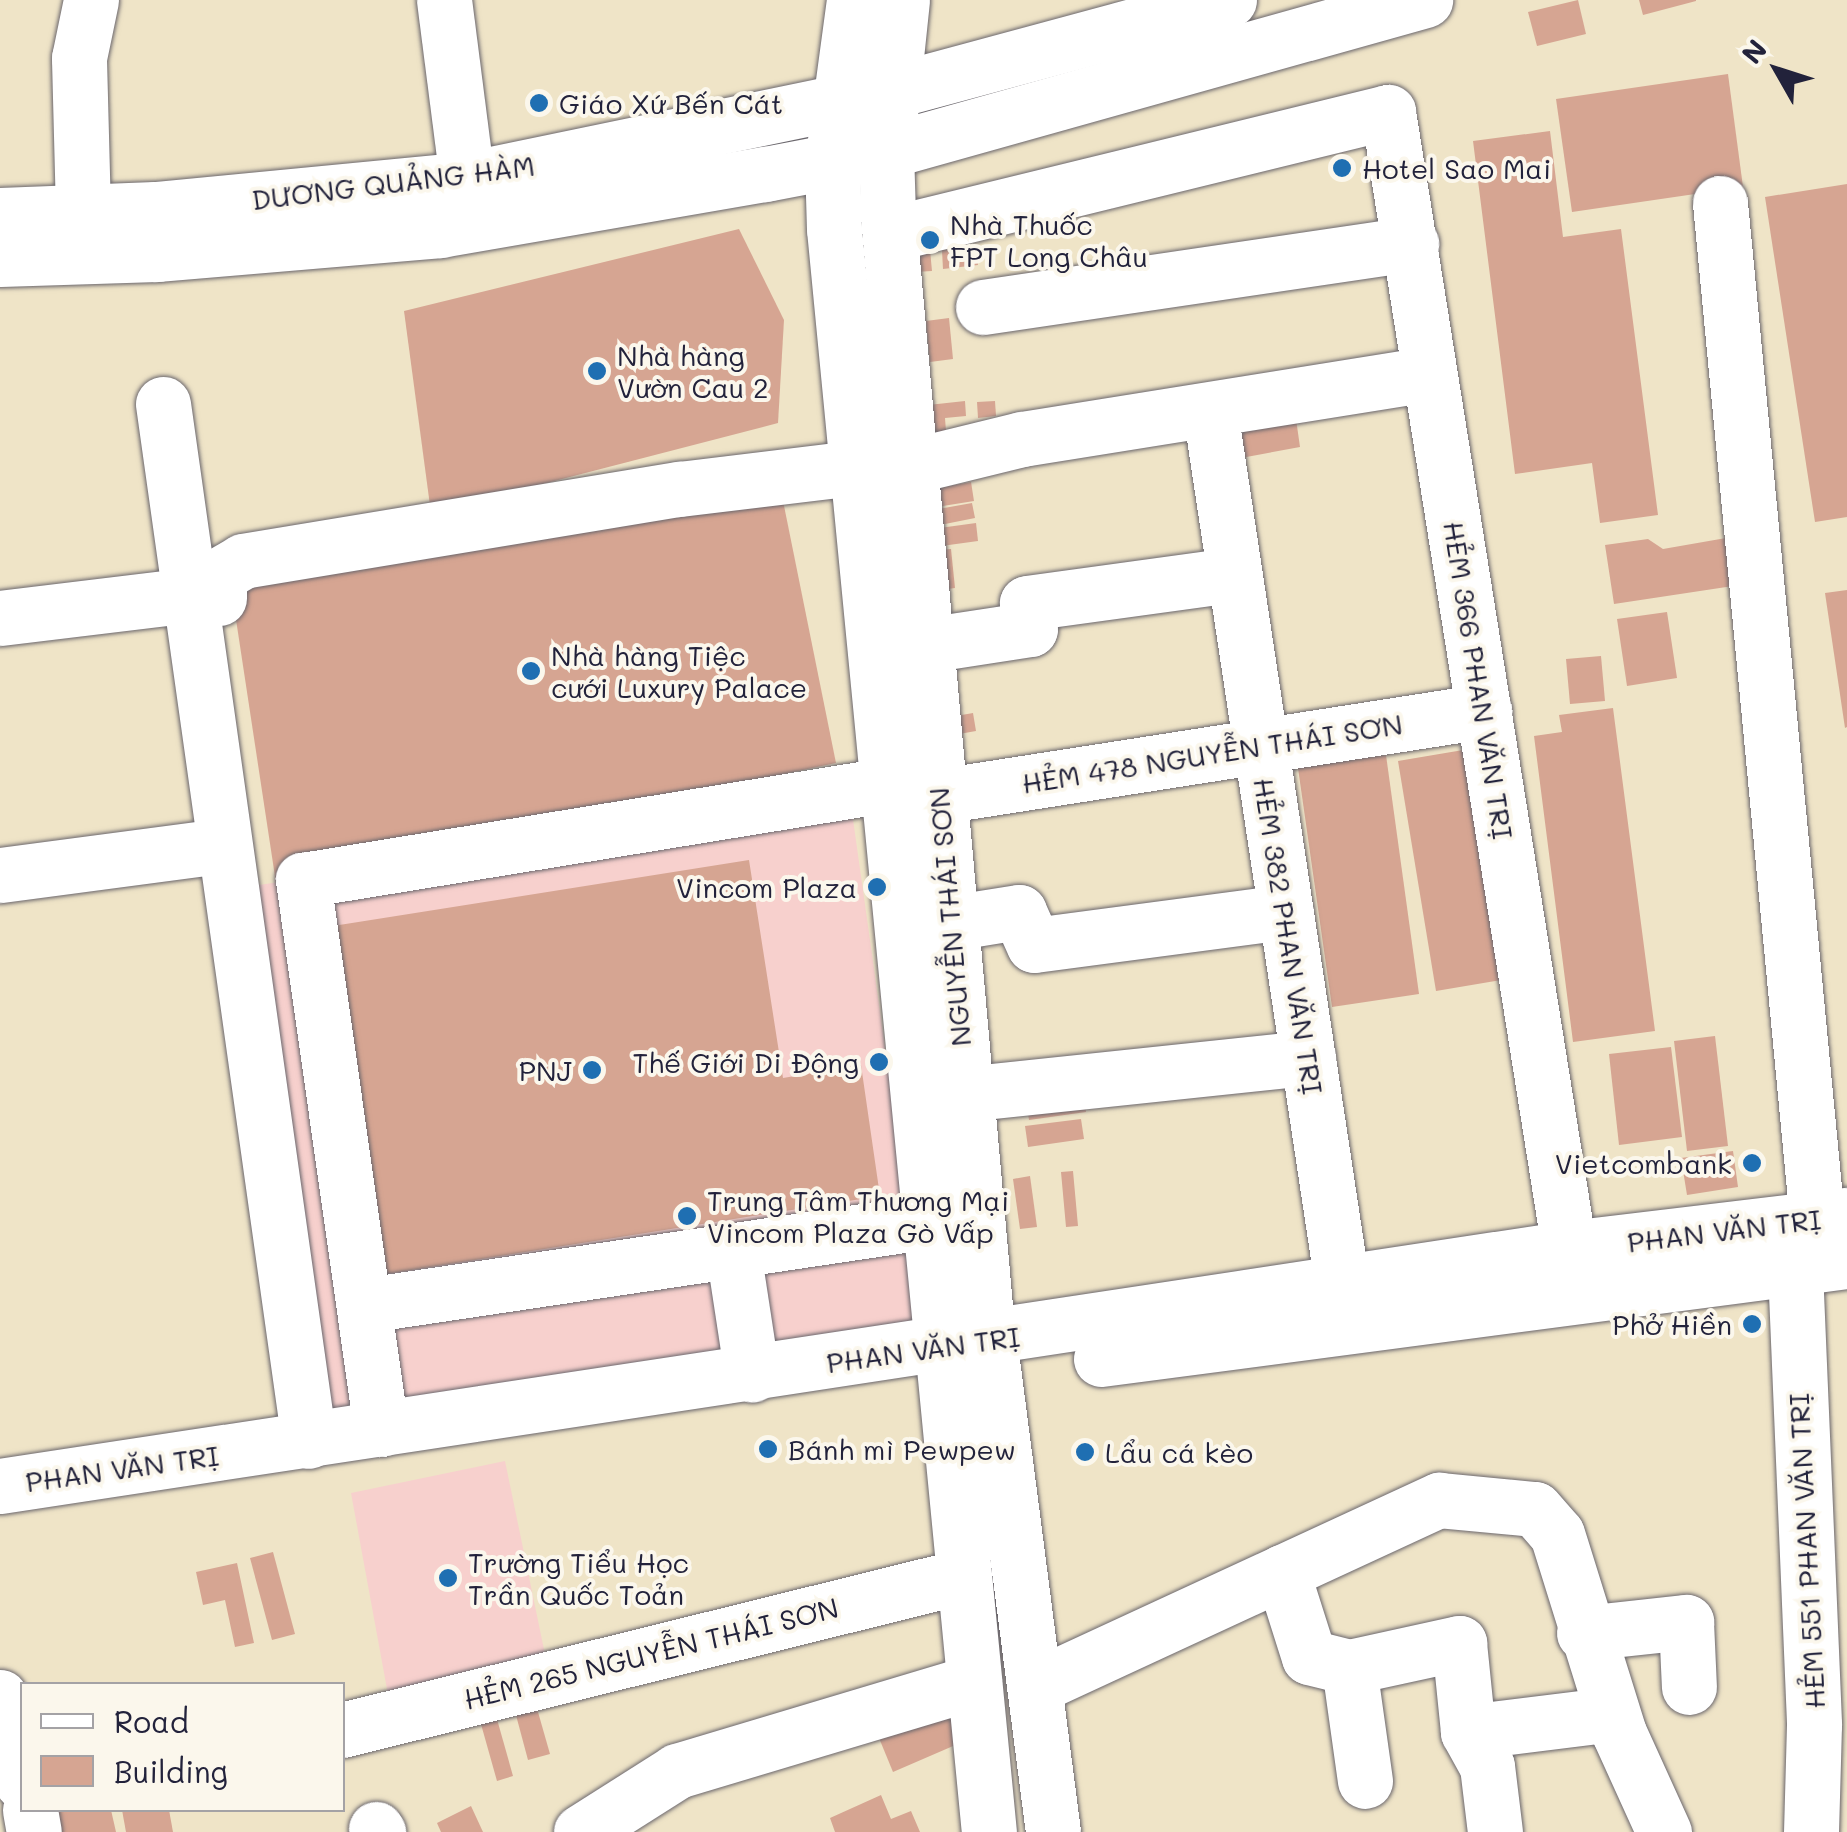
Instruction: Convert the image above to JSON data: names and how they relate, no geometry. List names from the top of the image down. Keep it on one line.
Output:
{"streets":{"main road":["DƯƠNG QUẢNG HÀM","HẺM 366 PHAN VĂN TRỊ","HẺM 478 NGUYỄN THÁI SƠN","NGUYỄN THÁI SƠN","HẺM 382 PHAN VĂN TRỊ","PHAN VĂN TRỊ","HẺM 551 PHAN VĂN TRỊ","HẺM 265 NGUYỄN THÁI SƠN"]},"crossings":[["DƯƠNG QUẢNG HÀM","NGUYỄN THÁI SƠN"],["HẺM 366 PHAN VĂN TRỊ","HẺM 478 NGUYỄN THÁI SƠN"],["HẺM 366 PHAN VĂN TRỊ","NGUYỄN THÁI SƠN"],["HẺM 366 PHAN VĂN TRỊ","PHAN VĂN TRỊ"],["HẺM 478 NGUYỄN THÁI SƠN","NGUYỄN THÁI SƠN"],["HẺM 478 NGUYỄN THÁI SƠN","HẺM 382 PHAN VĂN TRỊ"],["NGUYỄN THÁI SƠN","PHAN VĂN TRỊ"],["NGUYỄN THÁI SƠN","HẺM 265 NGUYỄN THÁI SƠN"],["HẺM 382 PHAN VĂN TRỊ","PHAN VĂN TRỊ"],["PHAN VĂN TRỊ","HẺM 551 PHAN VĂN TRỊ"]],"places":["Giáo Xứ Bến Cát","Hotel Sao Mai","Nhà Thuốc FPT Long Châu","Nhà hàng Vườn Cau 2","Nhà hàng Tiệc cưới Luxury Palace","Vincom Plaza","Thế Giới Di Động","PNJ","Vietcombank","Trung Tâm Thương Mại Vincom Plaza Gò Vấp","Phở Hiền","Bánh mì Pewpew","Lẩu cá kèo","Trường Tiểu Học Trần Quốc Toản"],"legend":["Road","Building"],"north":"top left"}
